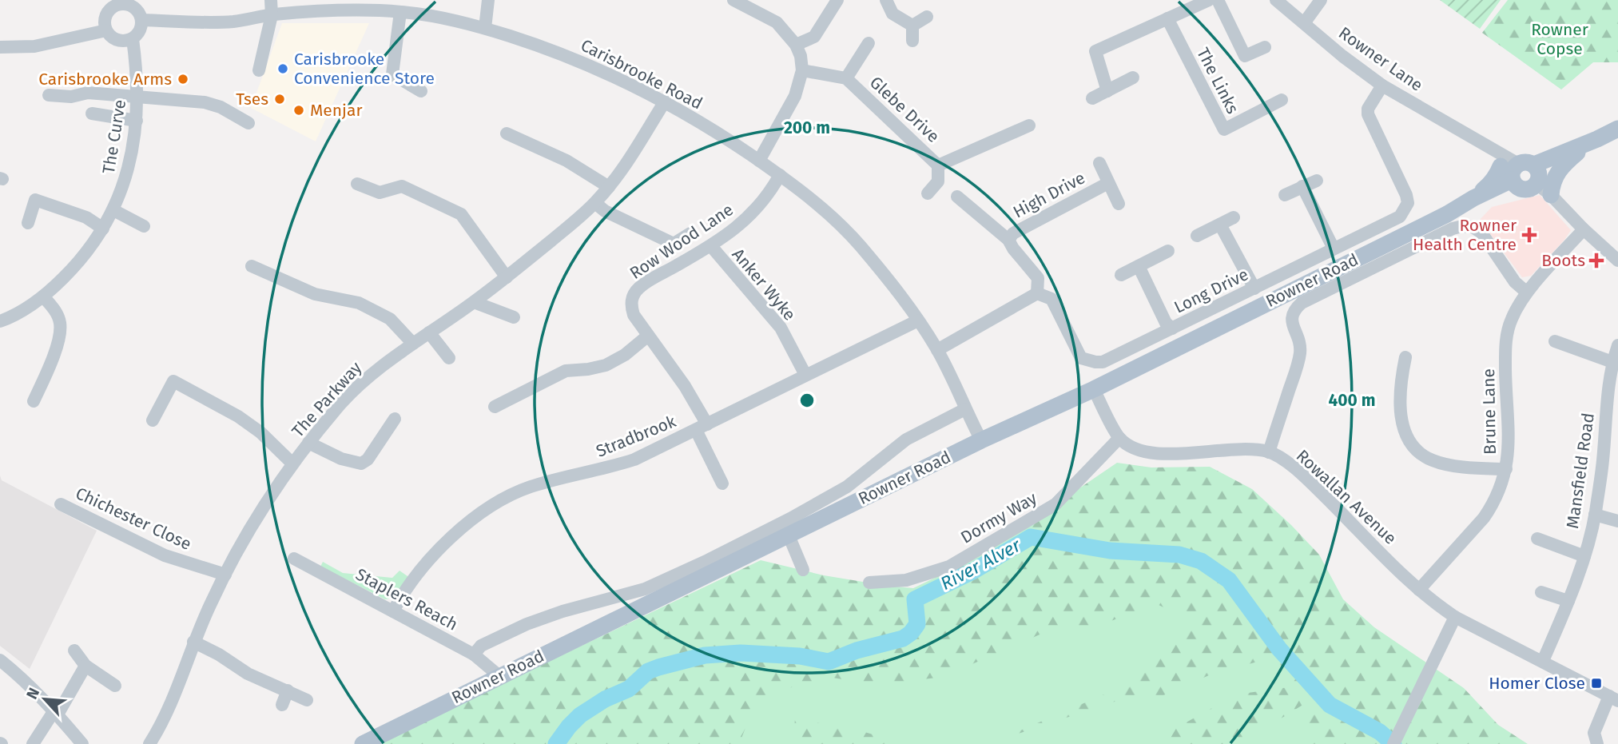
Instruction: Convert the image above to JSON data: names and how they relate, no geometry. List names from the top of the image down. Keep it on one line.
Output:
{"streets":{"main road":["Rowner Road"],"street":["Rowner Lane","Carisbrooke Road","The Links","Glebe Drive","The Curve","High Drive","Row Wood Lane","Anker Wyke","Long Drive","The Parkway","Brune Lane","Stradbrook","Mansfield Road","Rowallan Avenue","Dormy Way","Chichester Close","Staplers Reach"]},"crossings":[["Rowner Lane","Rowner Road"],["Rowner Lane","Long Drive"],["Rowner Lane","Brune Lane"],["Carisbrooke Road","The Curve"],["Carisbrooke Road","Row Wood Lane"],["Carisbrooke Road","Rowner Road"],["Carisbrooke Road","The Parkway"],["Carisbrooke Road","Stradbrook"],["Row Wood Lane","Anker Wyke"],["Row Wood Lane","Stradbrook"],["Rowner Road","Staplers Reach"],["Anker Wyke","Stradbrook"],["The Parkway","Chichester Close"],["Brune Lane","Rowallan Avenue"],["Stradbrook","Staplers Reach"],["Mansfield Road","Rowallan Avenue"],["Rowallan Avenue","Dormy Way"]],"water":["River Alver"],"parks":["Rowner Copse"],"places":{"other":["Carisbrooke Convenience Store","Carisbrooke Arms","Tses","Menjar"],"health":["Rowner Health Centre","Boots"],"transit":["Homer Close"]},"north":"top left","rings":["200 m","400 m"]}
